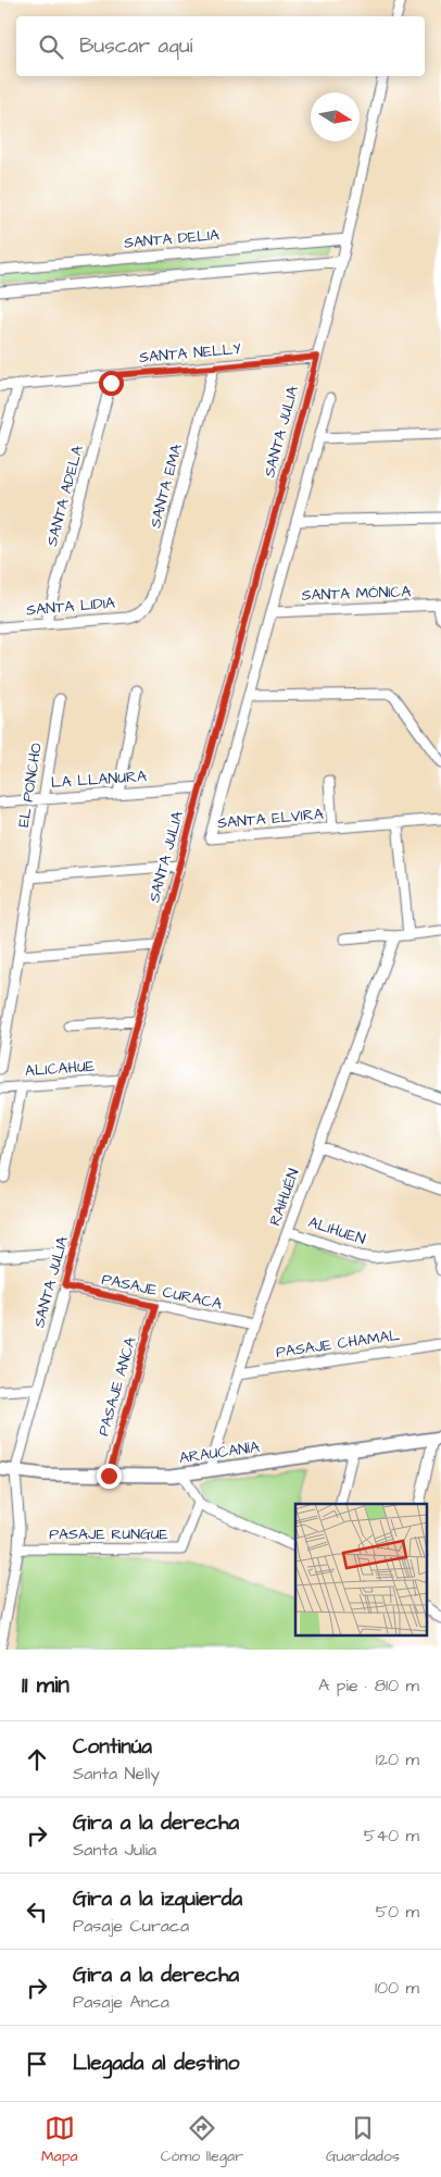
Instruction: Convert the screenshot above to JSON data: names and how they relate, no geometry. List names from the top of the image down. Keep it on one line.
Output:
{"streets":{"street":["SANTA DELIA","SANTA NELLY","SANTA JULIA","SANTA EMA","SANTA ADELA","SANTA MÓNICA","SANTA LIDIA","LA LLANURA","EL PONCHO","SANTA ELVIRA","ALICAHUE","RAIHUÉN","ALIHUEN","PASAJE CURACA","PASAJE CHAMAL","PASAJE ANCA","ARAUCANÍA","PASAJE RUNGUE"]},"crossings":[["SANTA DELIA","SANTA JULIA"],["SANTA NELLY","SANTA JULIA"],["SANTA NELLY","SANTA EMA"],["SANTA NELLY","SANTA ADELA"],["SANTA JULIA","LA LLANURA"],["SANTA JULIA","ALICAHUE"],["SANTA JULIA","PASAJE CURACA"],["SANTA JULIA","ARAUCANÍA"],["SANTA JULIA","PASAJE RUNGUE"],["SANTA EMA","SANTA LIDIA"],["SANTA ADELA","SANTA LIDIA"],["LA LLANURA","EL PONCHO"],["RAIHUÉN","ALIHUEN"],["RAIHUÉN","PASAJE CURACA"],["RAIHUÉN","PASAJE CHAMAL"],["RAIHUÉN","ARAUCANÍA"],["PASAJE CURACA","PASAJE ANCA"],["PASAJE ANCA","ARAUCANÍA"]],"north":"right","page":{"search":"Buscar aquí","heading":["11 min","A pie · 810 m"],"list":[["Continúa","Santa Nelly","120 m"],["Gira a la derecha","Santa Julia","540 m"],["Gira a la izquierda","Pasaje Curaca","50 m"],["Gira a la derecha","Pasaje Anca","100 m"],"Llegada al destino"],"nav":["Mapa","Cómo llegar","Guardados"]}}
